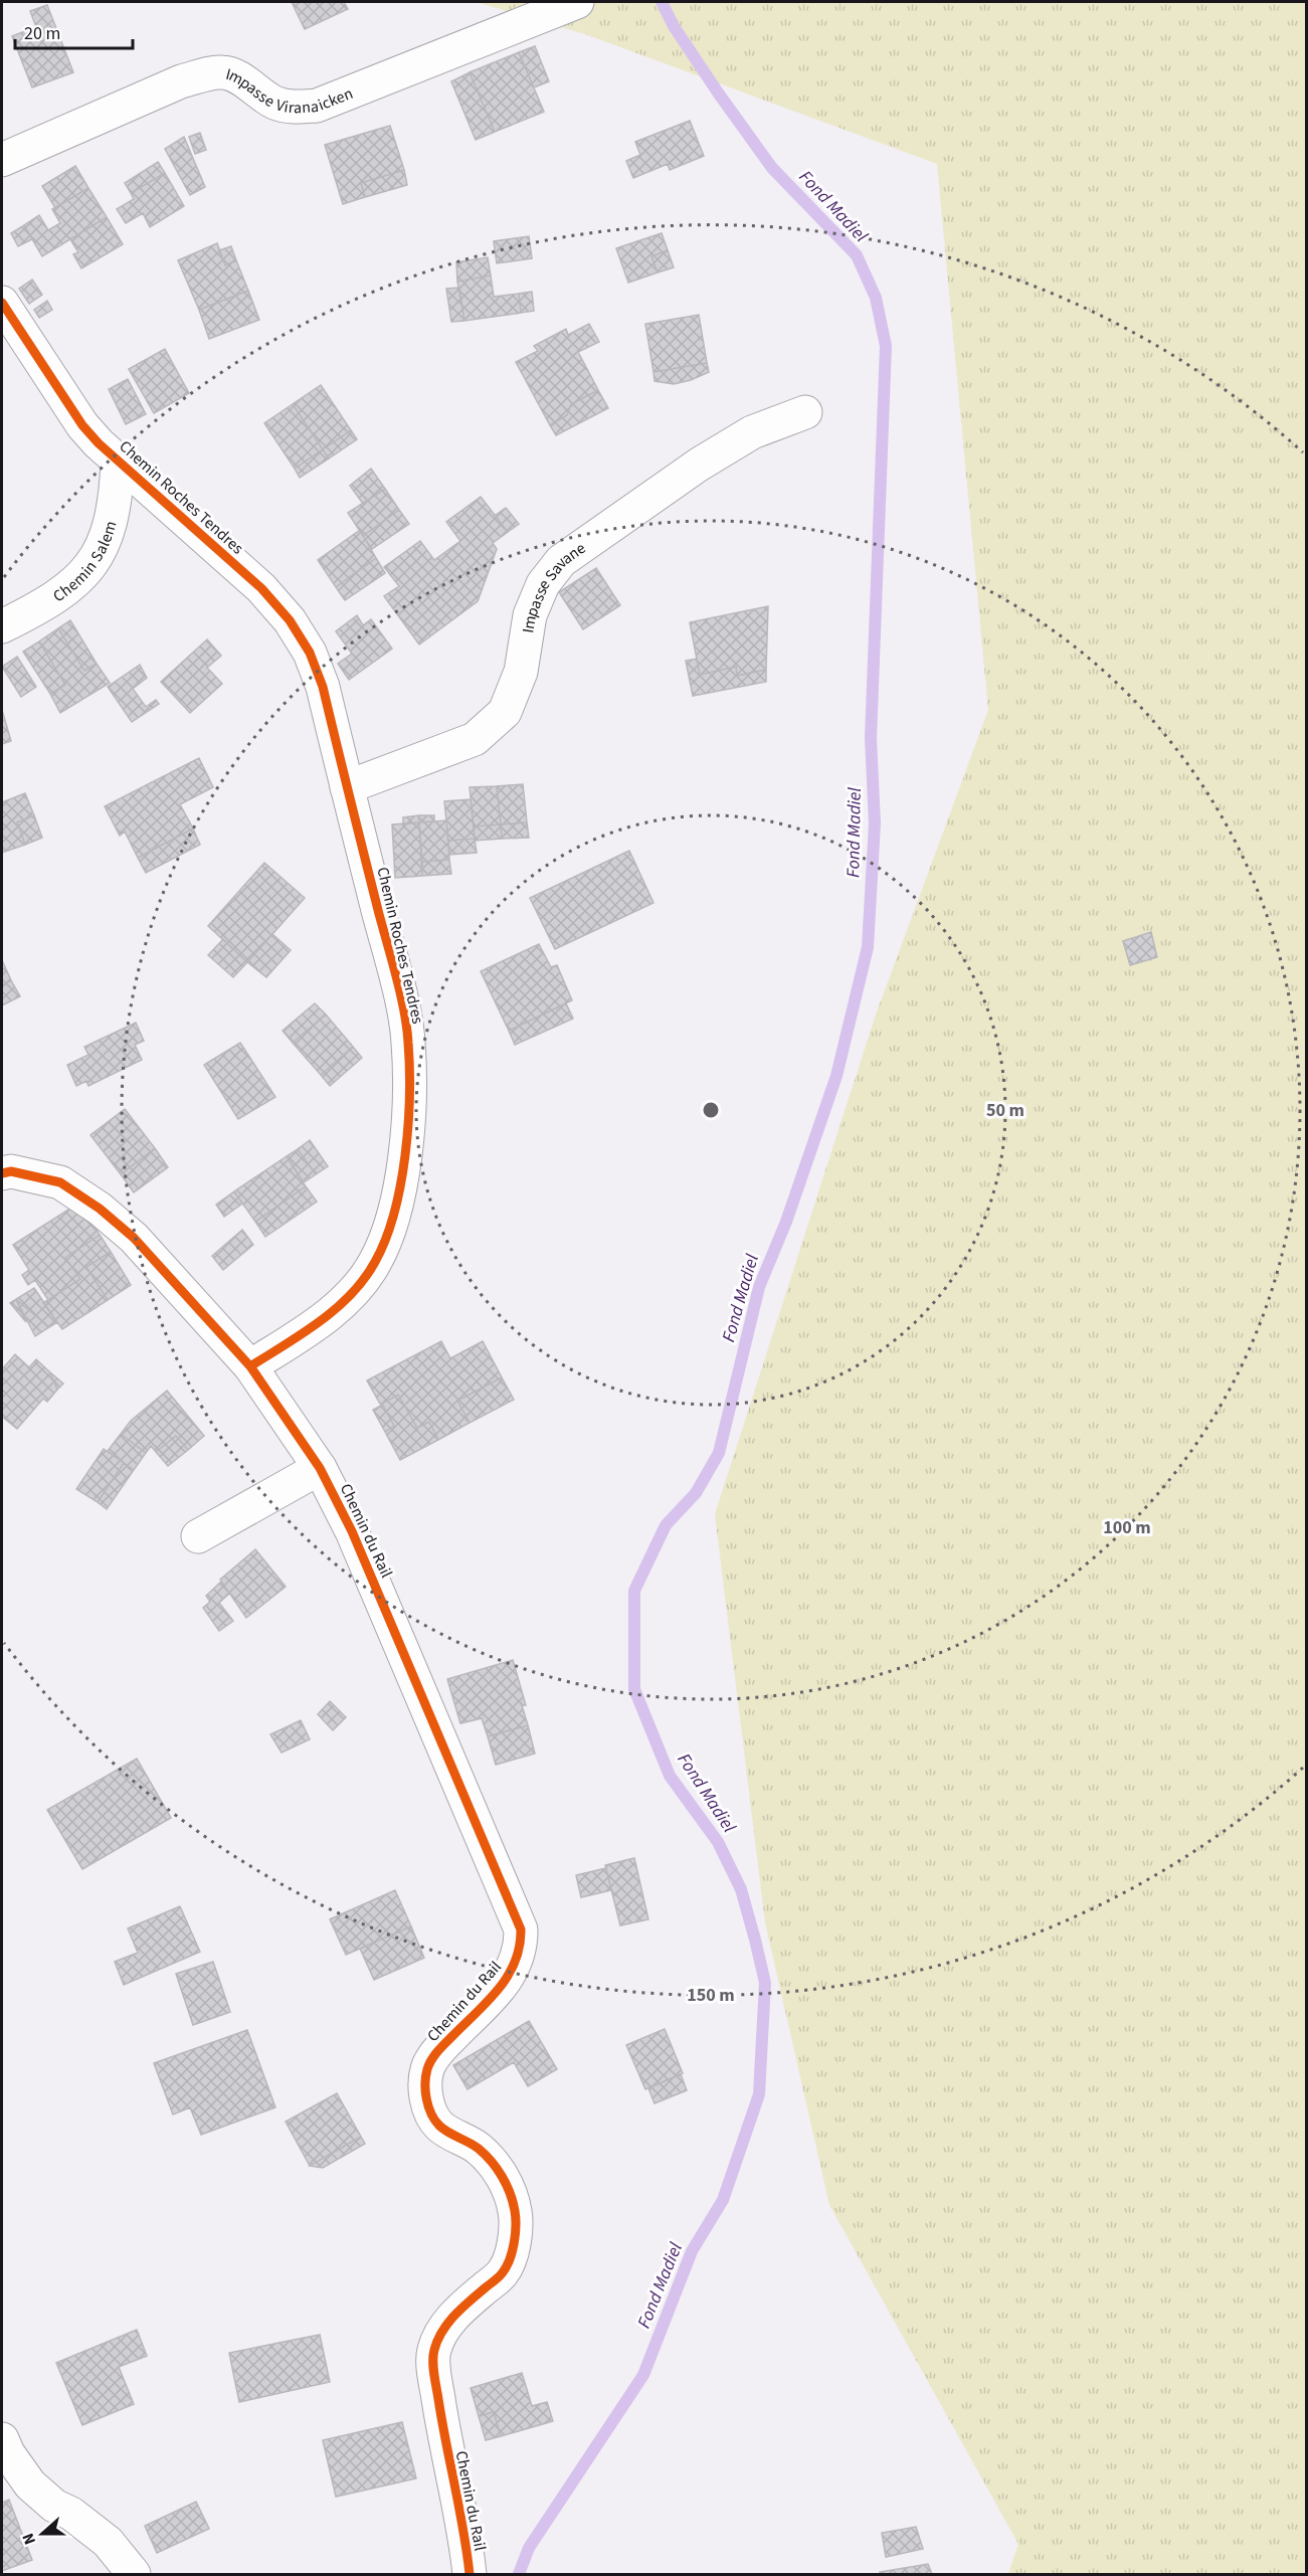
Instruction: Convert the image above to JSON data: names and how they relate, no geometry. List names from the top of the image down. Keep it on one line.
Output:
{"streets":{"street":["Impasse Viranaicken","Chemin Roches Tendres","Chemin Salem","Impasse Savane","Chemin du Rail"]},"crossings":[["Chemin Roches Tendres","Chemin Salem"],["Chemin Roches Tendres","Impasse Savane"],["Chemin Roches Tendres","Chemin du Rail"]],"water":["Fond Madiel"],"scale_bar":"20 m","north":"left","rings":["50 m","100 m","150 m"]}
